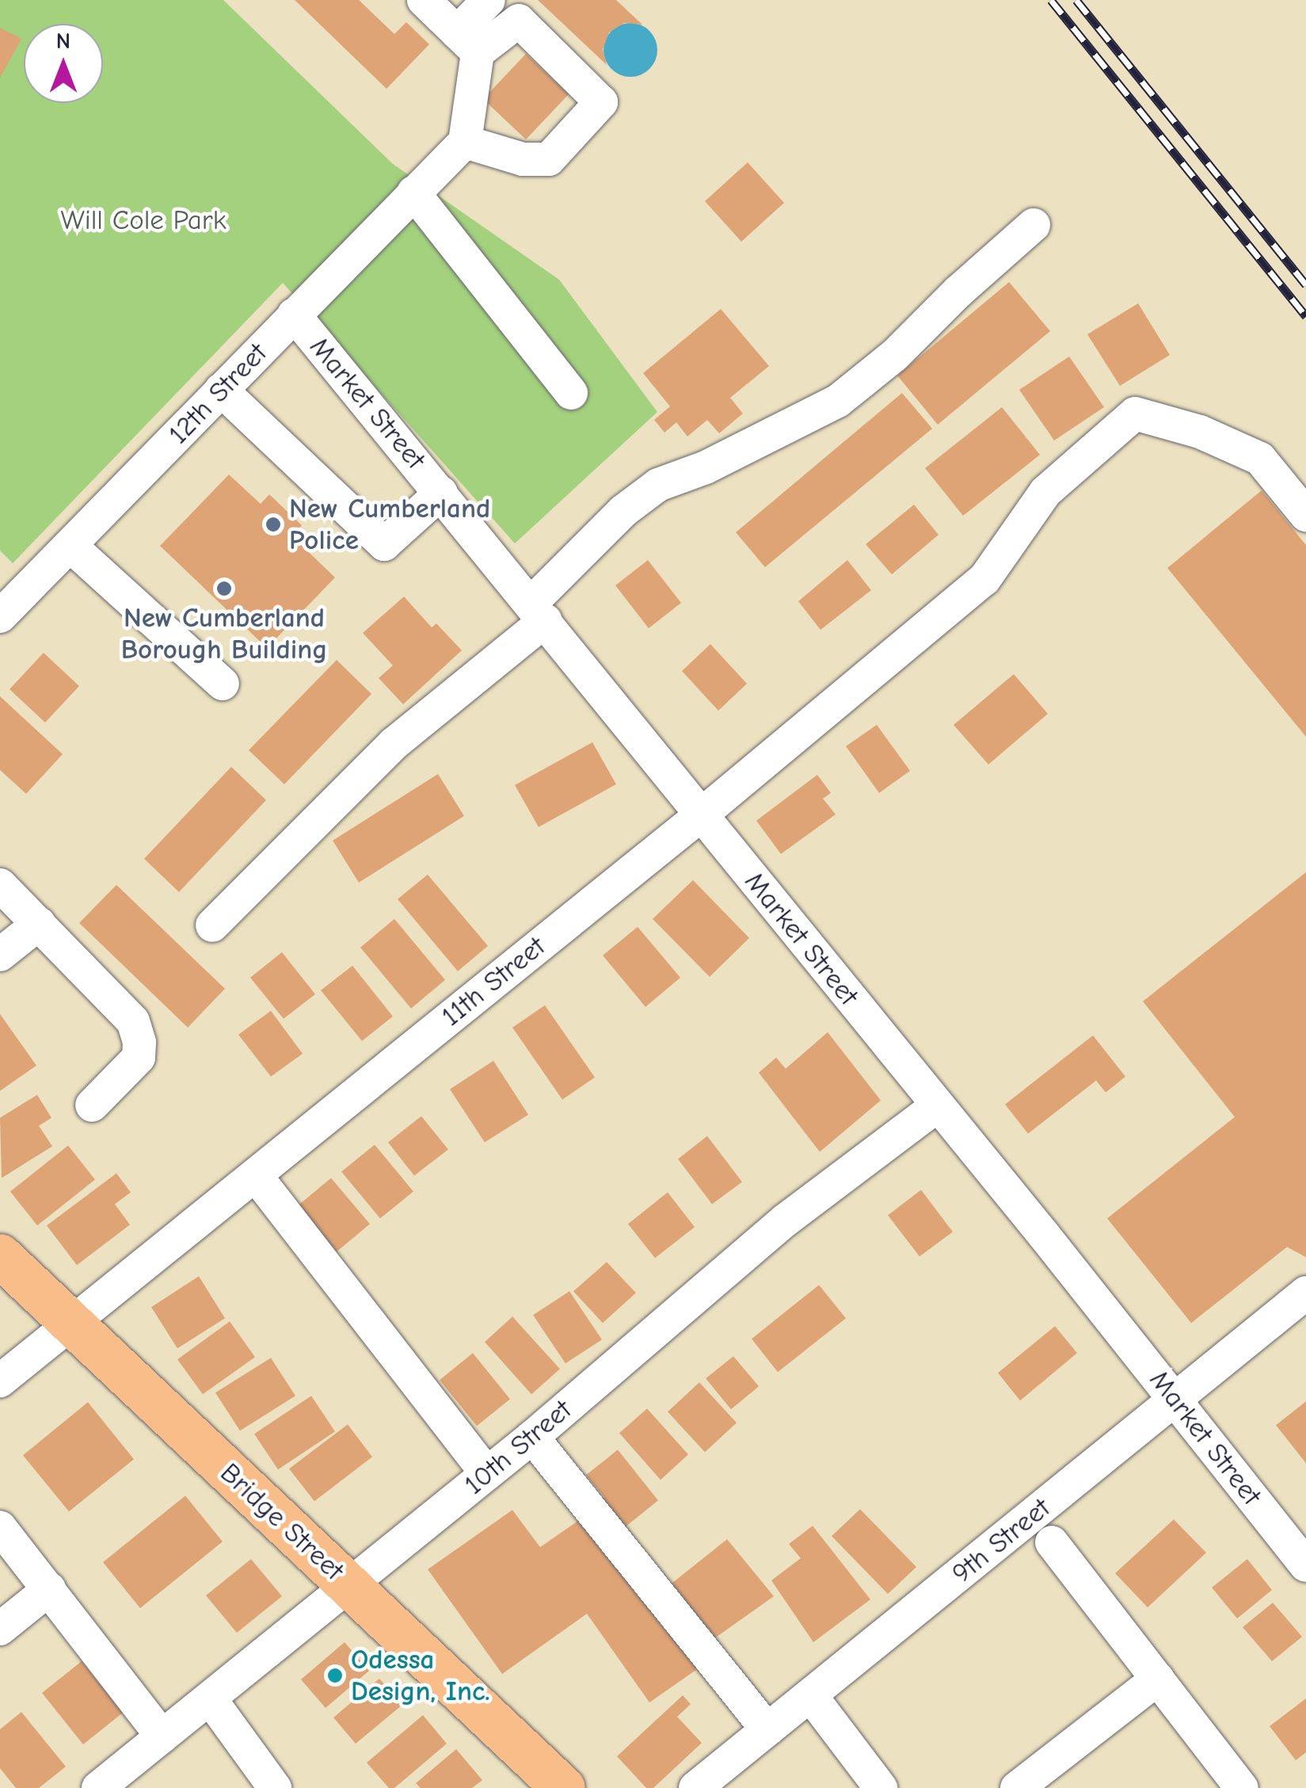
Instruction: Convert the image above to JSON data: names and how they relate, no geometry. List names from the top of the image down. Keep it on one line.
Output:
{"streets":{"main road":["Bridge Street"],"street":["12th Street","Market Street","11th Street","10th Street","9th Street"]},"crossings":[["12th Street","Market Street"],["Market Street","11th Street"],["Market Street","10th Street"],["Market Street","9th Street"],["11th Street","Bridge Street"],["10th Street","Bridge Street"]],"parks":["Will Cole Park"],"places":["New Cumberland Police","New Cumberland Borough Building","Odessa Design, Inc."],"north":"top"}
